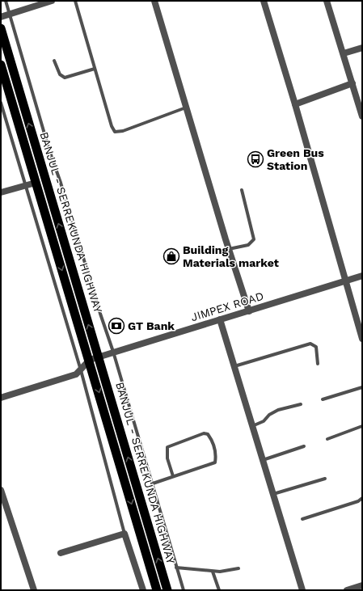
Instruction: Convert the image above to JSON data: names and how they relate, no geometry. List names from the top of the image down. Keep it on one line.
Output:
{"streets":{"highway":["BANJUL - SERREKUNDA HIGHWAY"],"street":["JIMPEX ROAD"]},"crossings":[["BANJUL - SERREKUNDA HIGHWAY","JIMPEX ROAD"]],"places":{"bus stop":["Green Bus Station"],"shop":["Building Materials market"],"bank":["GT Bank"]}}
